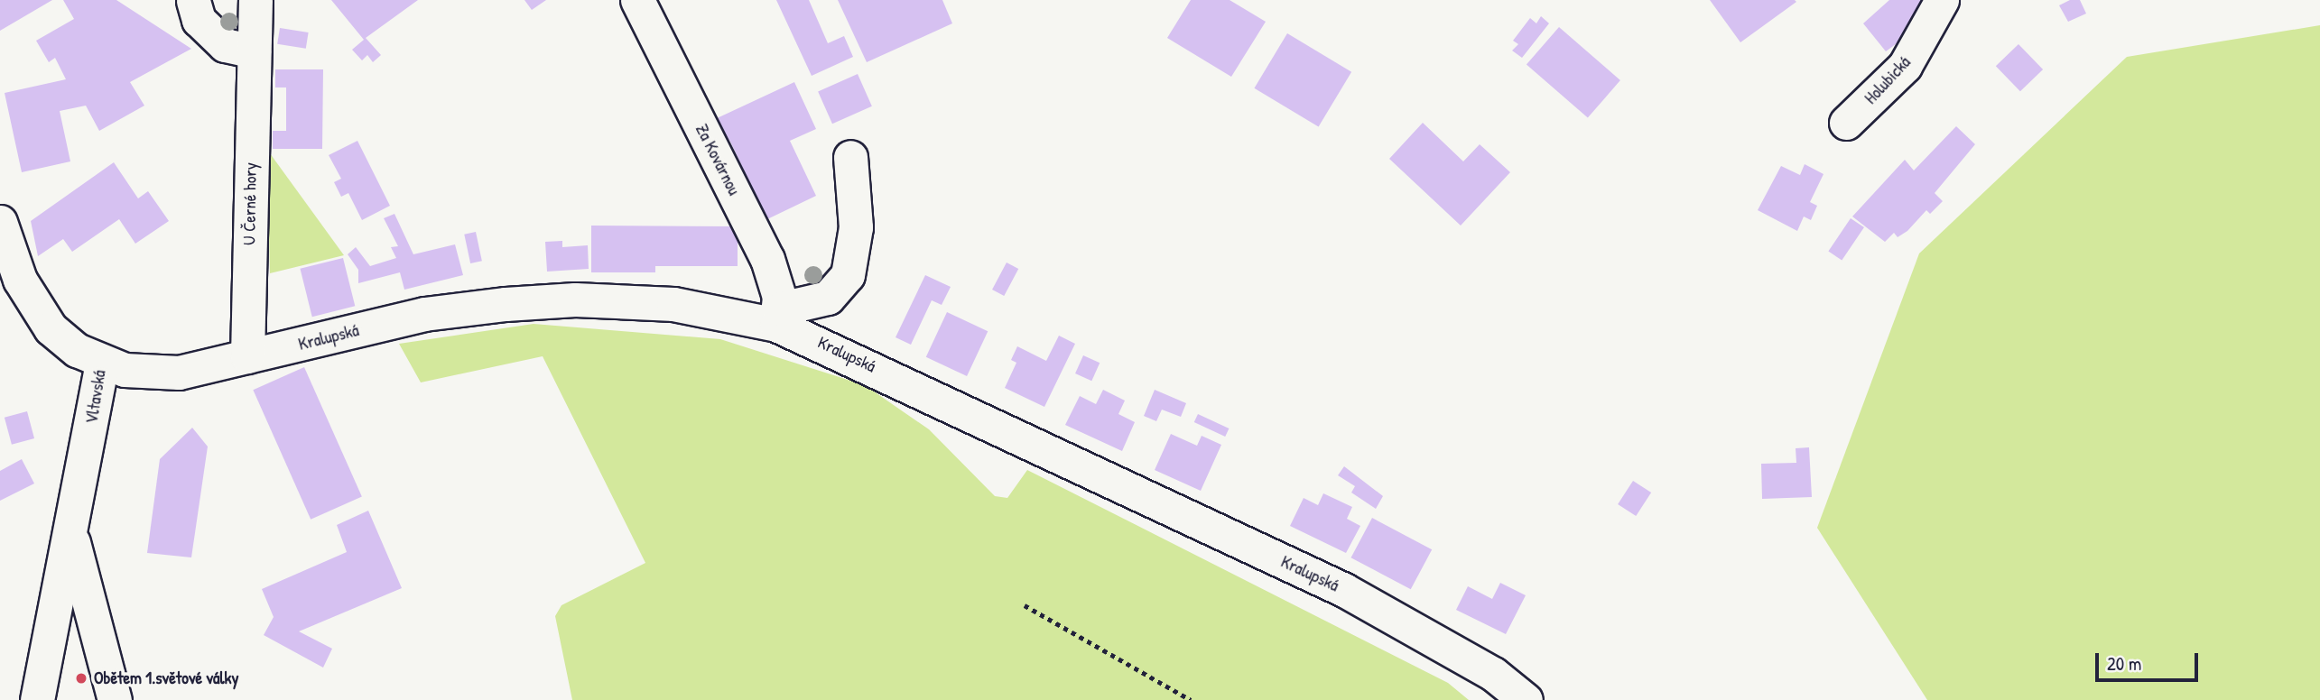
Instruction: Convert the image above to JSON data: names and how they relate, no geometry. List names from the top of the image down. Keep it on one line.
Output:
{"streets":{"street":["Holubická","Za Kovárnou","U Černé hory","Kralupská","Vltavská"]},"crossings":[["Za Kovárnou","Kralupská"],["U Černé hory","Kralupská"],["Kralupská","Vltavská"]],"places":["Obětem 1.světové války"],"scale_bar":"20 m"}
